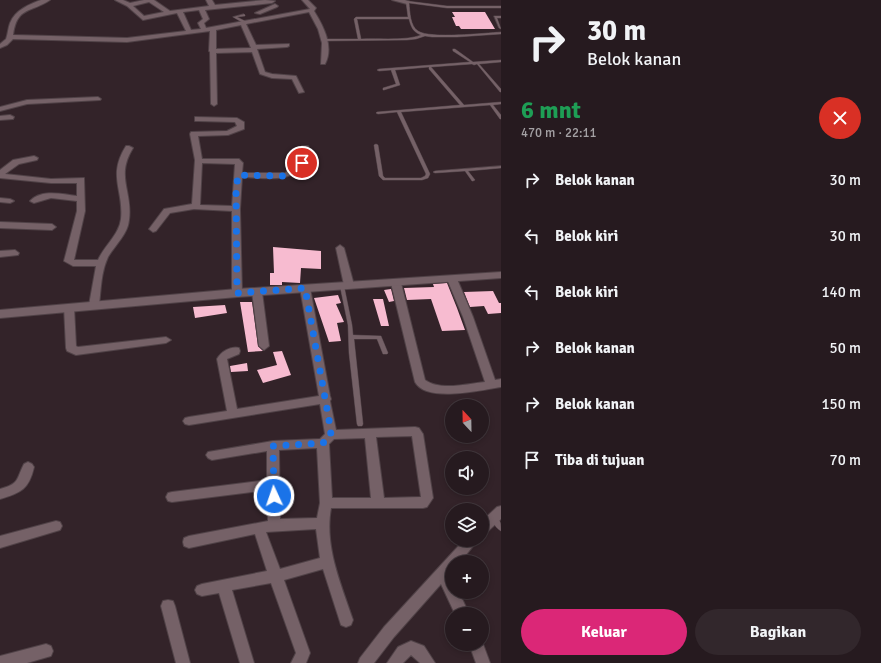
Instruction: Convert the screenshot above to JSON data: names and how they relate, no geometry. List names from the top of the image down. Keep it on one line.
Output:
{"north":"top","page":{"turn":["30 m","Belok kanan"],"heading":["6 mnt","470 m · 22:11"],"list":[{"name":"Belok kanan","value":"30 m"},{"name":"Belok kiri","value":"30 m"},{"name":"Belok kiri","value":"140 m"},{"name":"Belok kanan","value":"50 m"},{"name":"Belok kanan","value":"150 m"},{"name":"Tiba di tujuan","value":"70 m"}],"map_buttons":["+","−"],"buttons":["Keluar","Bagikan"]}}
